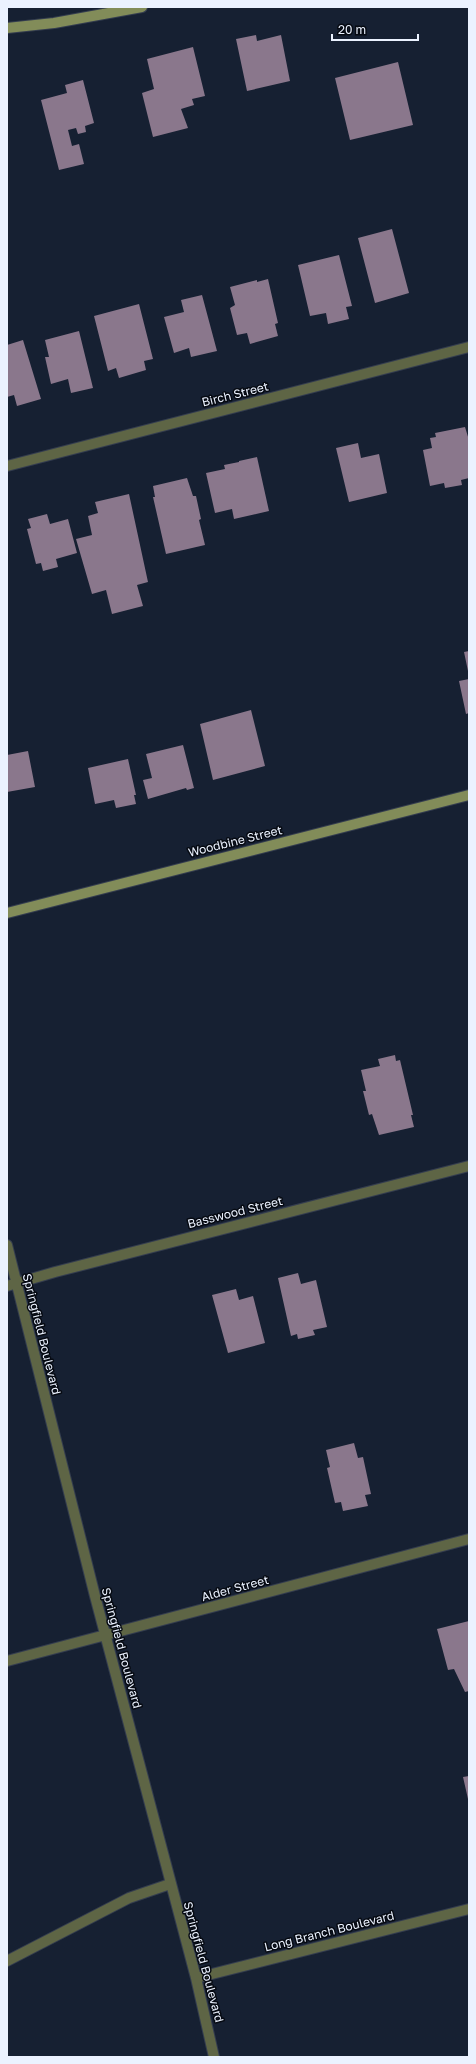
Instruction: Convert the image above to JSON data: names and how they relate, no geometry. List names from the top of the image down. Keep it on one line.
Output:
{"streets":{"street":["Birch Street","Woodbine Street","Basswood Street","Springfield Boulevard","Alder Street","Long Branch Boulevard"]},"crossings":[["Basswood Street","Springfield Boulevard"],["Springfield Boulevard","Alder Street"],["Springfield Boulevard","Long Branch Boulevard"]],"scale_bar":"20 m"}
